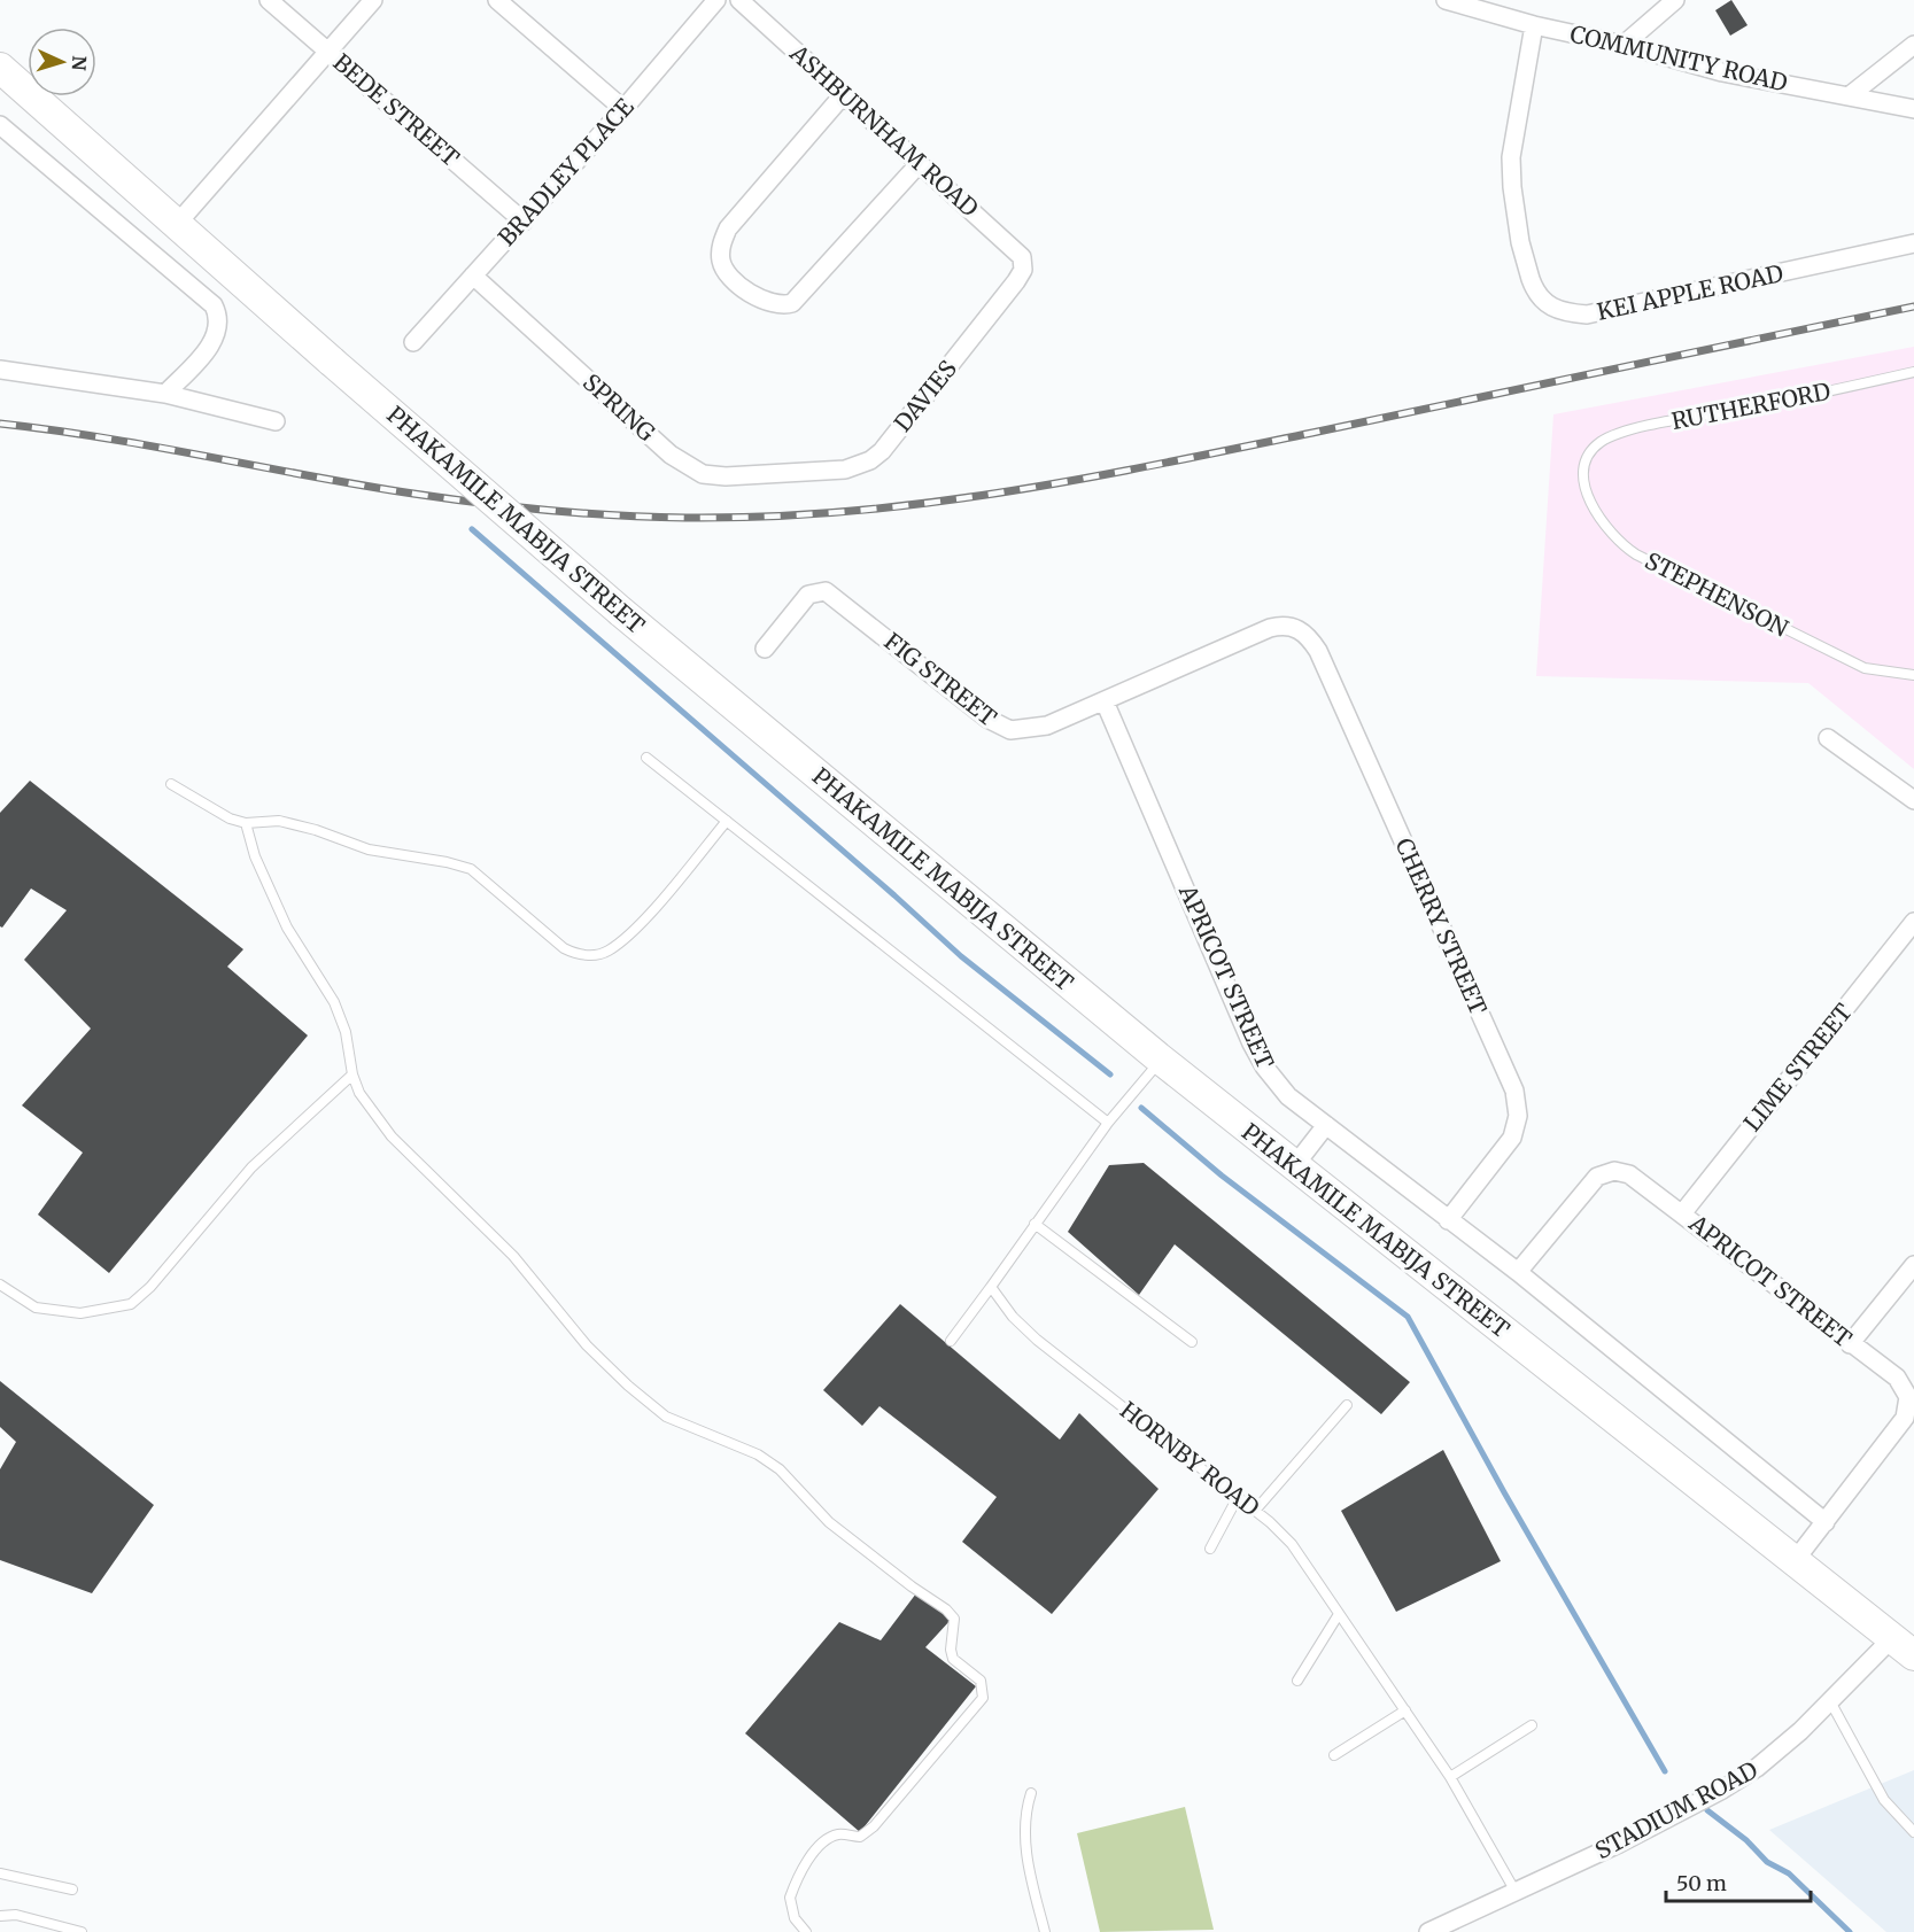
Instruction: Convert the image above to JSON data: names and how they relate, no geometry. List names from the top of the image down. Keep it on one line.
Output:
{"streets":{"highway":["PHAKAMILE MABIJA STREET"],"street":["COMMUNITY ROAD","BEDE STREET","ASHBURNHAM ROAD","BRADLEY PLACE","KEI APPLE ROAD","DAVIES","SPRING","FIG STREET","CHERRY STREET","APRICOT STREET","LIME STREET","STADIUM ROAD"],"lane":["RUTHERFORD","STEPHENSON","HORNBY ROAD"]},"crossings":[["COMMUNITY ROAD","KEI APPLE ROAD"],["BEDE STREET","BRADLEY PLACE"],["ASHBURNHAM ROAD","DAVIES"],["BRADLEY PLACE","SPRING"],["DAVIES","SPRING"],["RUTHERFORD","STEPHENSON"],["PHAKAMILE MABIJA STREET","APRICOT STREET"],["PHAKAMILE MABIJA STREET","STADIUM ROAD"],["FIG STREET","CHERRY STREET"],["FIG STREET","APRICOT STREET"],["CHERRY STREET","APRICOT STREET"],["APRICOT STREET","LIME STREET"],["HORNBY ROAD","STADIUM ROAD"]],"scale_bar":"50 m","north":"right"}
